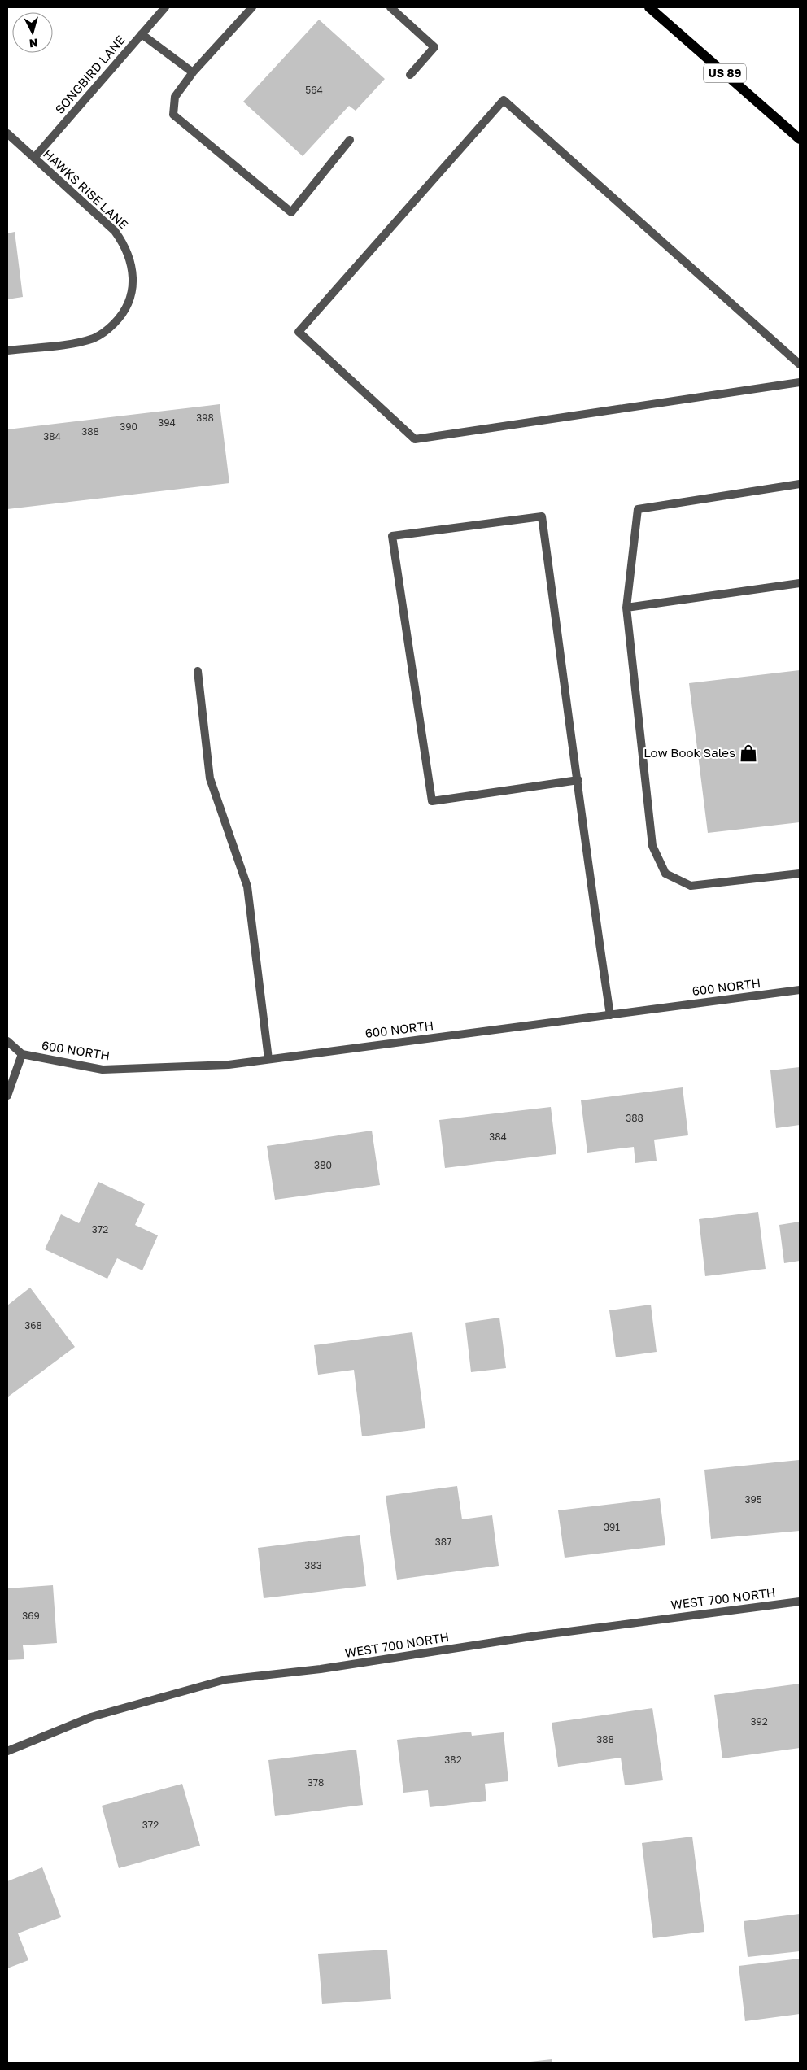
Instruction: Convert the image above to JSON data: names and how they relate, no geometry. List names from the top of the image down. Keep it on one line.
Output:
{"streets":{"main road":["US 89"],"street":["SONGBIRD LANE","HAWKS RISE LANE","600 NORTH","WEST 700 NORTH"]},"crossings":[["SONGBIRD LANE","HAWKS RISE LANE"]],"places":{"shop":["Low Book Sales"]},"house_numbers":["564","398","394","390","388","384","388","384","380","372","368","395","391","387","383","369","392","388","382","378","372"],"north":"bottom"}
